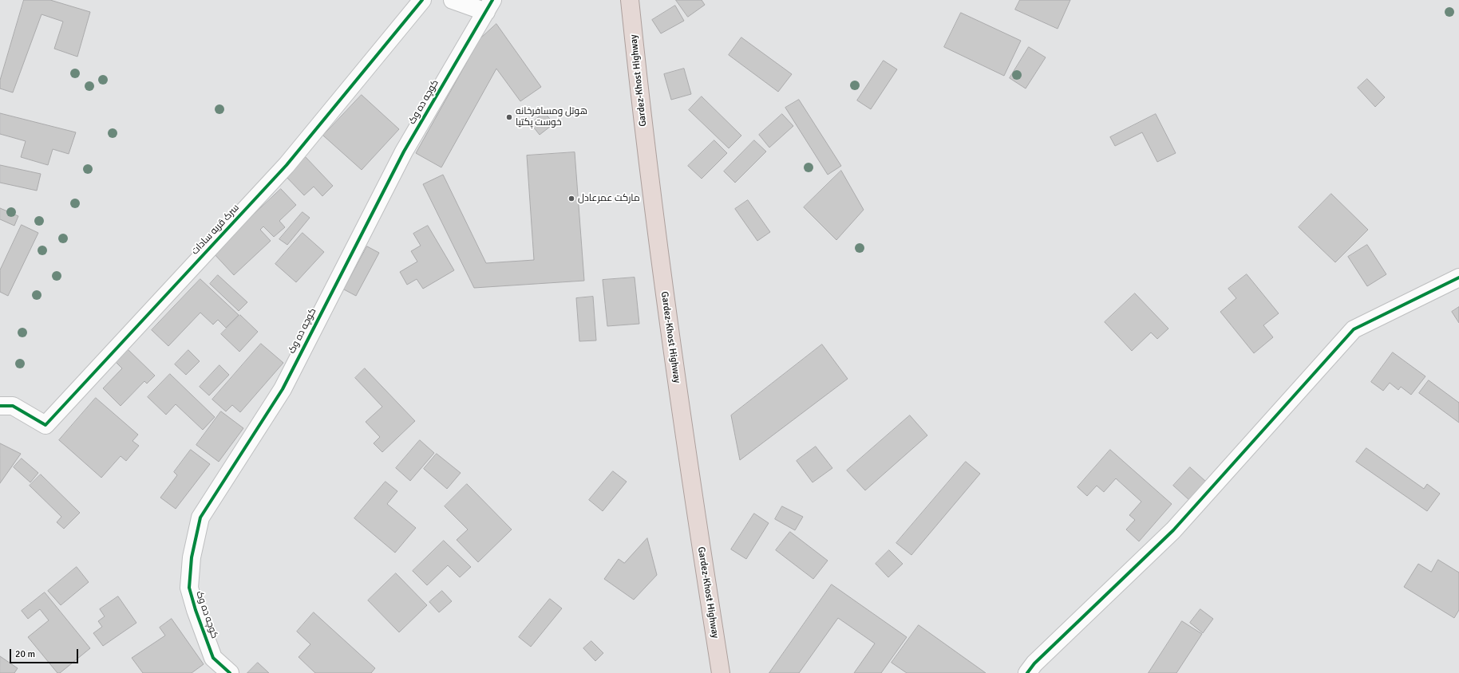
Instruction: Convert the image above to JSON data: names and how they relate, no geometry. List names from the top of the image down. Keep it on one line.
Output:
{"streets":{"highway":["Gardez-Khost Highway"],"street":["کوچه ده وک","سرک قریه سادات"]},"places":["هوتل ومسافرخانه خوست پکتیا","مارکت عمرعادل"],"scale_bar":"20 m"}
